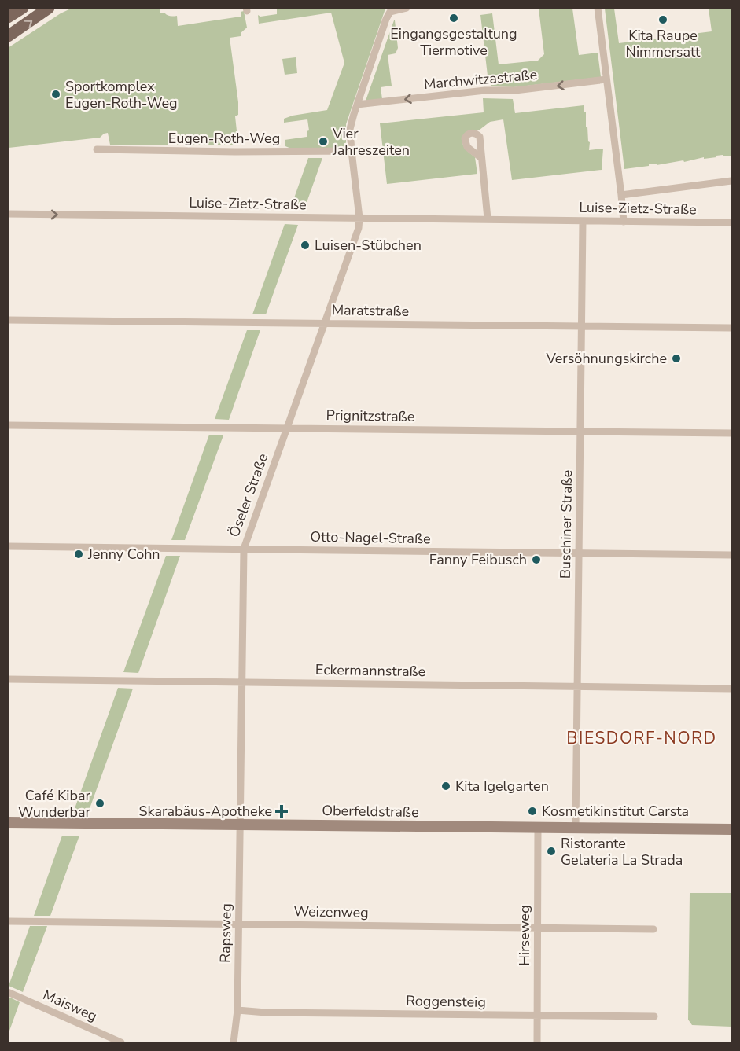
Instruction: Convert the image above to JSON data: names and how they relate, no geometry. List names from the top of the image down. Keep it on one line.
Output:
{"streets":{"street":["Marchwitzastraße","Eugen-Roth-Weg","Luise-Zietz-Straße","Maratstraße","Prignitzstraße","Öseler Straße","Buschiner Straße","Otto-Nagel-Straße","Eckermannstraße","Oberfeldstraße","Weizenweg","Rapsweg","Hirseweg","Roggensteig","Maisweg"]},"crossings":[["Luise-Zietz-Straße","Öseler Straße"],["Luise-Zietz-Straße","Buschiner Straße"],["Maratstraße","Öseler Straße"],["Maratstraße","Buschiner Straße"],["Prignitzstraße","Öseler Straße"],["Prignitzstraße","Buschiner Straße"],["Öseler Straße","Otto-Nagel-Straße"],["Öseler Straße","Eckermannstraße"],["Öseler Straße","Oberfeldstraße"],["Öseler Straße","Rapsweg"],["Buschiner Straße","Otto-Nagel-Straße"],["Buschiner Straße","Eckermannstraße"],["Buschiner Straße","Oberfeldstraße"],["Oberfeldstraße","Rapsweg"],["Oberfeldstraße","Hirseweg"],["Weizenweg","Rapsweg"],["Weizenweg","Hirseweg"],["Rapsweg","Roggensteig"],["Hirseweg","Roggensteig"]],"one_way":["Marchwitzastraße","Luise-Zietz-Straße"],"districts":["BIESDORF-NORD"],"places":{"other":["Eingangsgestaltung Tiermotive","Kita Raupe Nimmersatt","Sportkomplex Eugen-Roth-Weg","Vier Jahreszeiten","Luisen-Stübchen","Versöhnungskirche","Jenny Cohn","Fanny Feibusch","Kita Igelgarten","Café Kibar Wunderbar","Kosmetikinstitut Carsta","Ristorante Gelateria La Strada"],"health":["Skarabäus-Apotheke"]}}
